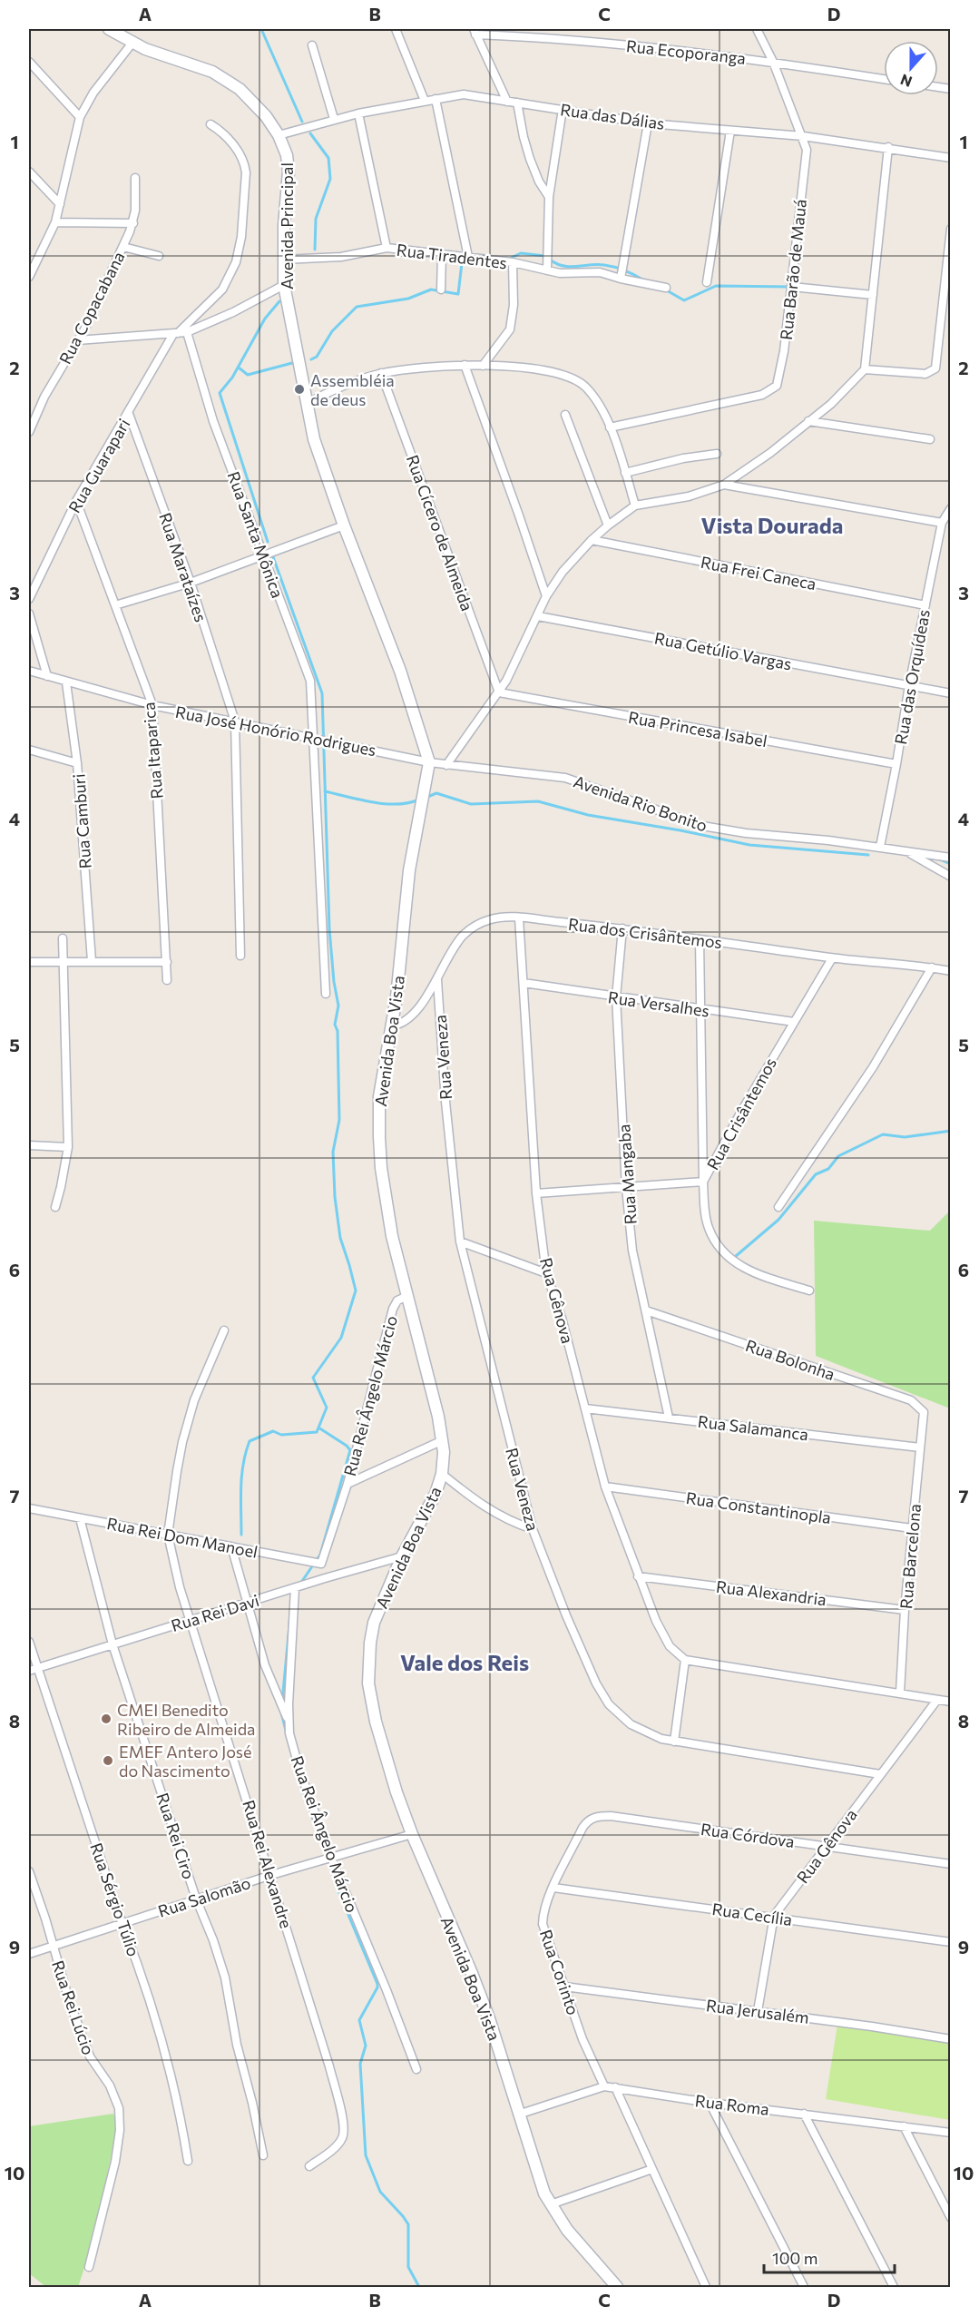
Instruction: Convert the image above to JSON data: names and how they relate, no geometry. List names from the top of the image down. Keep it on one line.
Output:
{"streets":{"street":["Rua Ecoporanga","Rua das Dálias","Avenida Principal","Rua Tiradentes","Rua Barão de Mauá","Rua Copacabana","Rua Guarapari","Rua Cícero de Almeida","Rua Santa Mônica","Rua Marataízes","Rua Frei Caneca","Rua Getúlio Vargas","Rua das Orquídeas","Rua Princesa Isabel","Rua José Honório Rodrigues","Rua Itaparica","Avenida Rio Bonito","Rua Camburi","Rua dos Crisântemos","Rua Versalhes","Avenida Boa Vista","Rua Veneza","Rua Crisântemos","Rua Mangaba","Rua Gênova","Rua Bolonha","Rua Rei Ângelo Márcio","Rua Salamanca","Rua Constantinopla","Rua Rei Dom Manoel","Rua Barcelona","Rua Alexandria","Rua Rei Davi","Rua Córdova","Rua Rei Ciro","Rua Rei Alexandre","Rua Salomão","Rua Sérgio Túlio","Rua Cecília","Rua Corinto","Rua Rei Lúcio","Rua Jerusalém","Rua Roma"]},"crossings":[["Rua Ecoporanga","Rua Barão de Mauá"],["Rua das Dálias","Avenida Principal"],["Rua das Dálias","Rua Barão de Mauá"],["Avenida Principal","Rua Tiradentes"],["Avenida Principal","Rua José Honório Rodrigues"],["Avenida Principal","Avenida Rio Bonito"],["Avenida Principal","Avenida Boa Vista"],["Rua Guarapari","Rua Marataízes"],["Rua Guarapari","Rua Itaparica"],["Rua Cícero de Almeida","Rua Princesa Isabel"],["Rua Santa Mônica","Rua José Honório Rodrigues"],["Rua Marataízes","Rua José Honório Rodrigues"],["Rua Frei Caneca","Rua das Orquídeas"],["Rua Getúlio Vargas","Rua das Orquídeas"],["Rua das Orquídeas","Rua Princesa Isabel"],["Rua das Orquídeas","Avenida Rio Bonito"],["Rua José Honório Rodrigues","Rua Itaparica"],["Rua José Honório Rodrigues","Avenida Rio Bonito"],["Rua José Honório Rodrigues","Rua Camburi"],["Rua José Honório Rodrigues","Avenida Boa Vista"],["Avenida Rio Bonito","Avenida Boa Vista"],["Rua dos Crisântemos","Avenida Boa Vista"],["Rua dos Crisântemos","Rua Veneza"],["Rua dos Crisântemos","Rua Crisântemos"],["Rua dos Crisântemos","Rua Mangaba"],["Rua dos Crisântemos","Rua Gênova"],["Rua Versalhes","Rua Crisântemos"],["Rua Versalhes","Rua Mangaba"],["Rua Versalhes","Rua Gênova"],["Avenida Boa Vista","Rua Rei Ângelo Márcio"],["Avenida Boa Vista","Rua Rei Davi"],["Avenida Boa Vista","Rua Salomão"],["Avenida Boa Vista","Rua Roma"],["Rua Veneza","Rua Gênova"],["Rua Crisântemos","Rua Mangaba"],["Rua Crisântemos","Rua Gênova"],["Rua Mangaba","Rua Bolonha"],["Rua Mangaba","Rua Salamanca"],["Rua Gênova","Rua Salamanca"],["Rua Gênova","Rua Constantinopla"],["Rua Gênova","Rua Alexandria"],["Rua Gênova","Rua Córdova"],["Rua Gênova","Rua Cecília"],["Rua Gênova","Rua Jerusalém"],["Rua Bolonha","Rua Barcelona"],["Rua Rei Ângelo Márcio","Rua Rei Dom Manoel"],["Rua Rei Ângelo Márcio","Rua Rei Davi"],["Rua Rei Ângelo Márcio","Rua Salomão"],["Rua Salamanca","Rua Barcelona"],["Rua Constantinopla","Rua Barcelona"],["Rua Rei Dom Manoel","Rua Rei Ciro"],["Rua Rei Dom Manoel","Rua Rei Alexandre"],["Rua Barcelona","Rua Alexandria"],["Rua Rei Davi","Rua Rei Ciro"],["Rua Rei Davi","Rua Rei Alexandre"],["Rua Rei Davi","Rua Sérgio Túlio"],["Rua Córdova","Rua Corinto"],["Rua Rei Ciro","Rua Salomão"],["Rua Rei Alexandre","Rua Salomão"],["Rua Salomão","Rua Sérgio Túlio"],["Rua Salomão","Rua Rei Lúcio"],["Rua Cecília","Rua Corinto"],["Rua Corinto","Rua Jerusalém"],["Rua Corinto","Rua Roma"]],"districts":["Vista Dourada","Vale dos Reis"],"places":["Assembléia de deus","CMEI Benedito Ribeiro de Almeida","EMEF Antero José do Nascimento"],"scale_bar":"100 m","north":"bottom","grid":{"columns":["A","B","C","D"],"rows":["1","2","3","4","5","6","7","8","9","10"]}}
